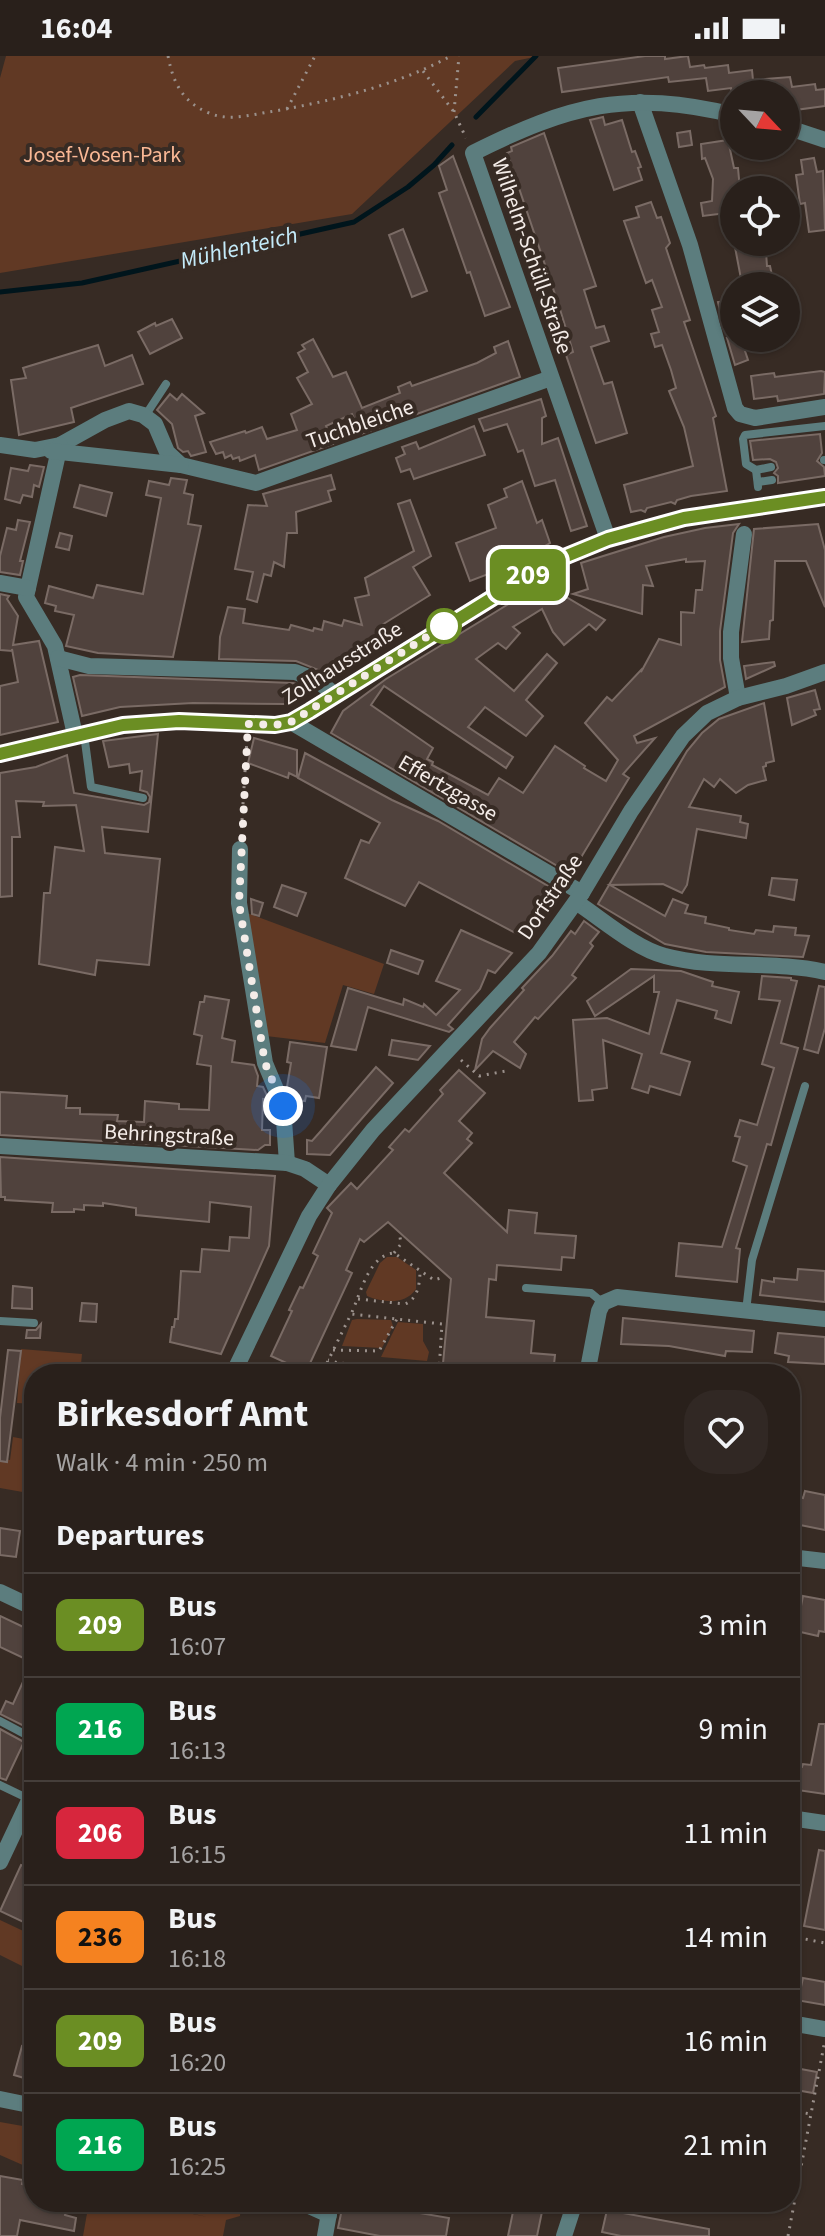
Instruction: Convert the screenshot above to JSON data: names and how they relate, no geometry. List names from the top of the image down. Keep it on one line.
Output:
{"streets":{"street":["Wilhelm-Schüll-Straße","Tuchbleiche","Zollhausstraße","Effertzgasse","Dorfstraße","Behringstraße"]},"crossings":[["Wilhelm-Schüll-Straße","Tuchbleiche"],["Wilhelm-Schüll-Straße","Zollhausstraße"],["Zollhausstraße","Effertzgasse"],["Effertzgasse","Dorfstraße"],["Dorfstraße","Behringstraße"]],"water":["Mühlenteich"],"parks":["Josef-Vosen-Park"],"lines":["bus line 209"],"north":"bottom right","page":{"status":"16:04","on_map":"209","heading":[["Birkesdorf Amt","Walk · 4 min · 250 m"],"Departures"],"list":[{"mark":"209","name":"Bus","note":"16:07","value":"3 min"},{"mark":"216","name":"Bus","note":"16:13","value":"9 min"},{"mark":"206","name":"Bus","note":"16:15","value":"11 min"},{"mark":"236","name":"Bus","note":"16:18","value":"14 min"},{"mark":"209","name":"Bus","note":"16:20","value":"16 min"},{"mark":"216","name":"Bus","note":"16:25","value":"21 min"}]}}
